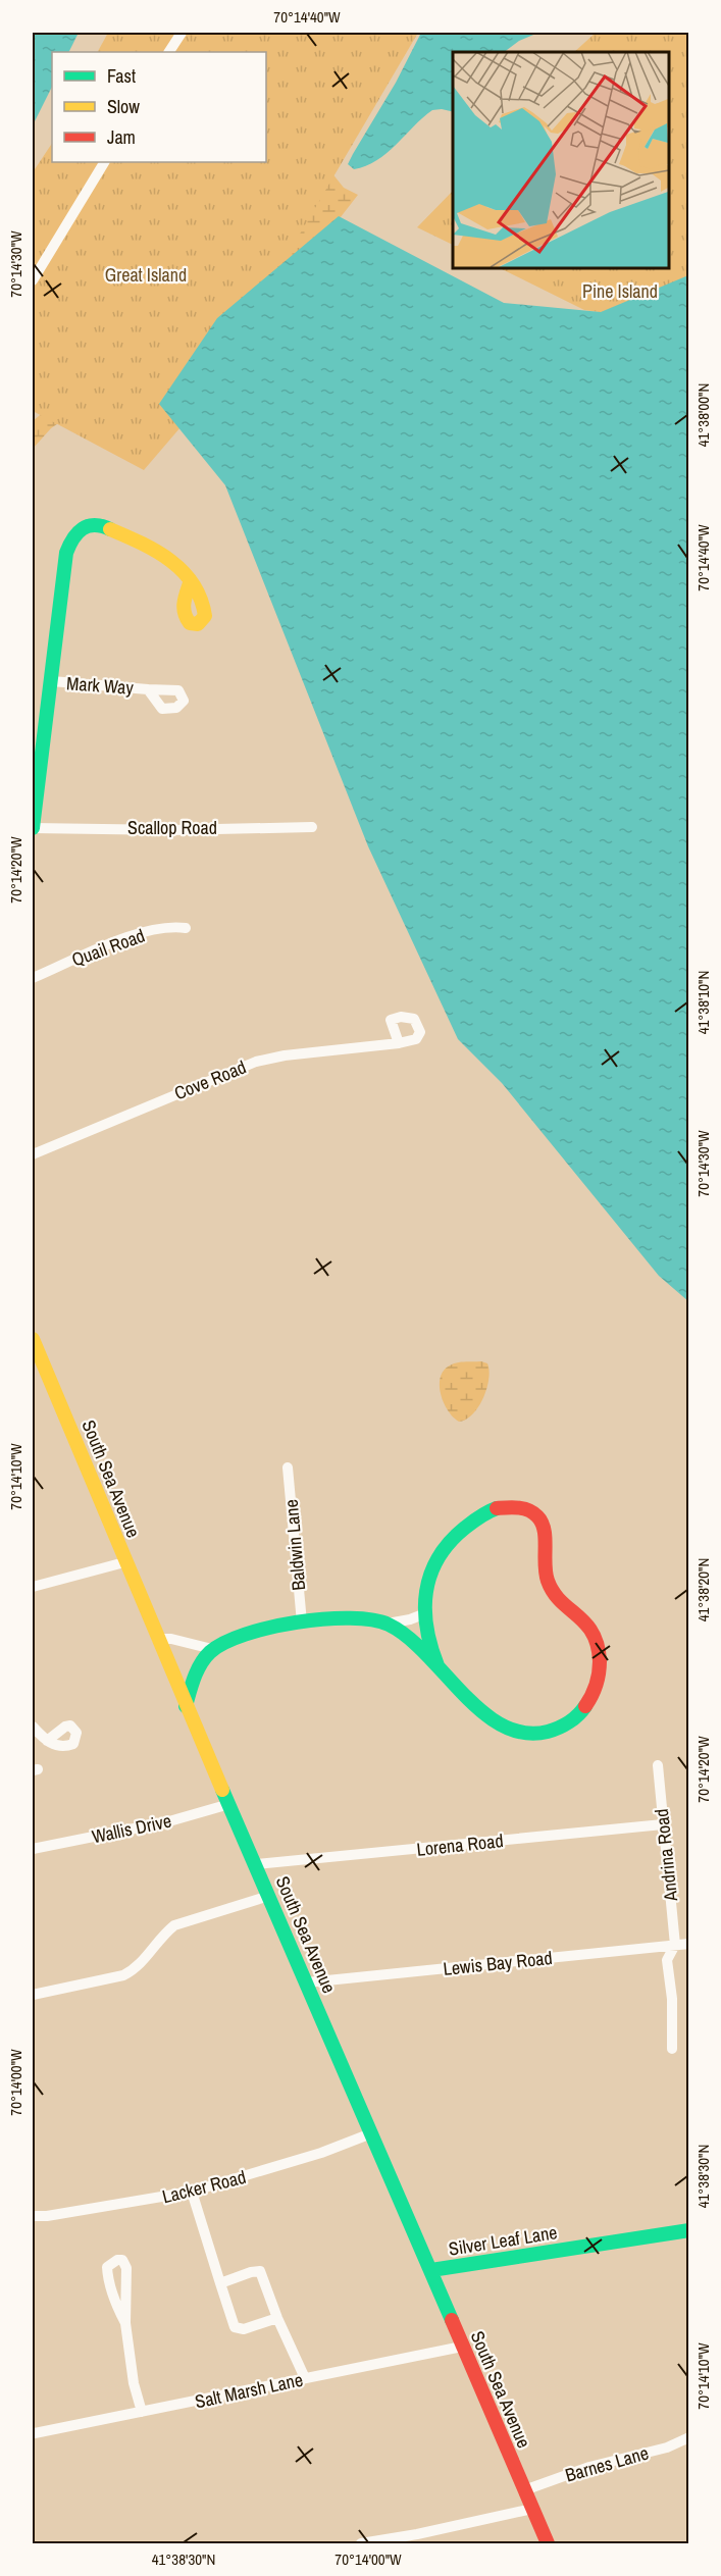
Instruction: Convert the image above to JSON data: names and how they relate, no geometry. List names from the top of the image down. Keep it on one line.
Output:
{"streets":{"street":["Mark Way","Scallop Road","Quail Road","Cove Road","South Sea Avenue","Baldwin Lane","Wallis Drive","Lorena Road","Andrina Road","Lewis Bay Road","Lacker Road","Silver Leaf Lane","Salt Marsh Lane","Barnes Lane"]},"crossings":[["South Sea Avenue","Wallis Drive"],["South Sea Avenue","Lorena Road"],["South Sea Avenue","Lewis Bay Road"],["South Sea Avenue","Lacker Road"],["South Sea Avenue","Silver Leaf Lane"],["South Sea Avenue","Salt Marsh Lane"],["South Sea Avenue","Barnes Lane"],["Lorena Road","Andrina Road"],["Andrina Road","Lewis Bay Road"]],"parks":["Great Island","Pine Island"],"legend":["Fast","Slow","Jam"],"coordinates":["70°14'40\"W","70°14'30\"W","41°38'00\"N","70°14'20\"W","41°38'10\"N","70°14'10\"W","41°38'20\"N","70°14'00\"W","41°38'30\"N"]}
